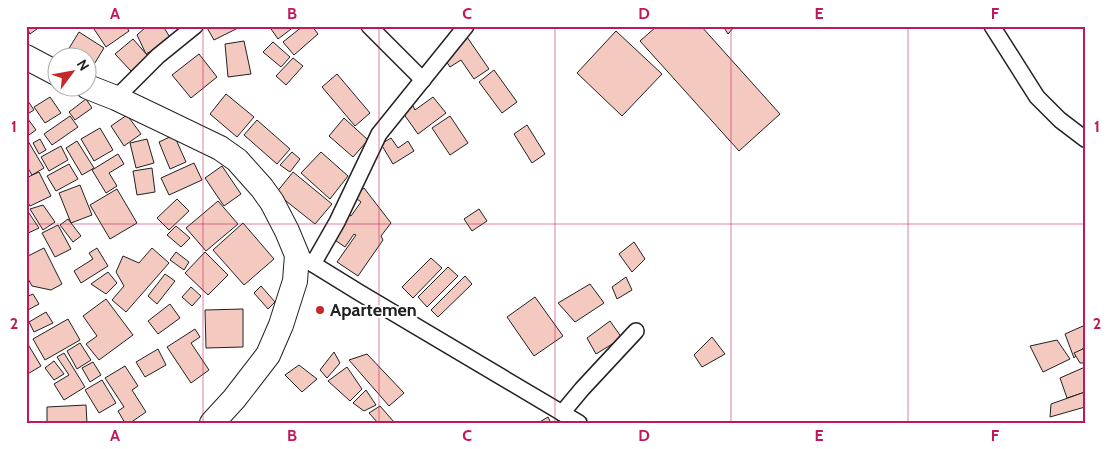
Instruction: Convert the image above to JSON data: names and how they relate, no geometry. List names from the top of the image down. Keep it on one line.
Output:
{"places":["Apartemen"],"north":"top right","grid":{"columns":["A","B","C","D","E","F"],"rows":["1","2"]}}
